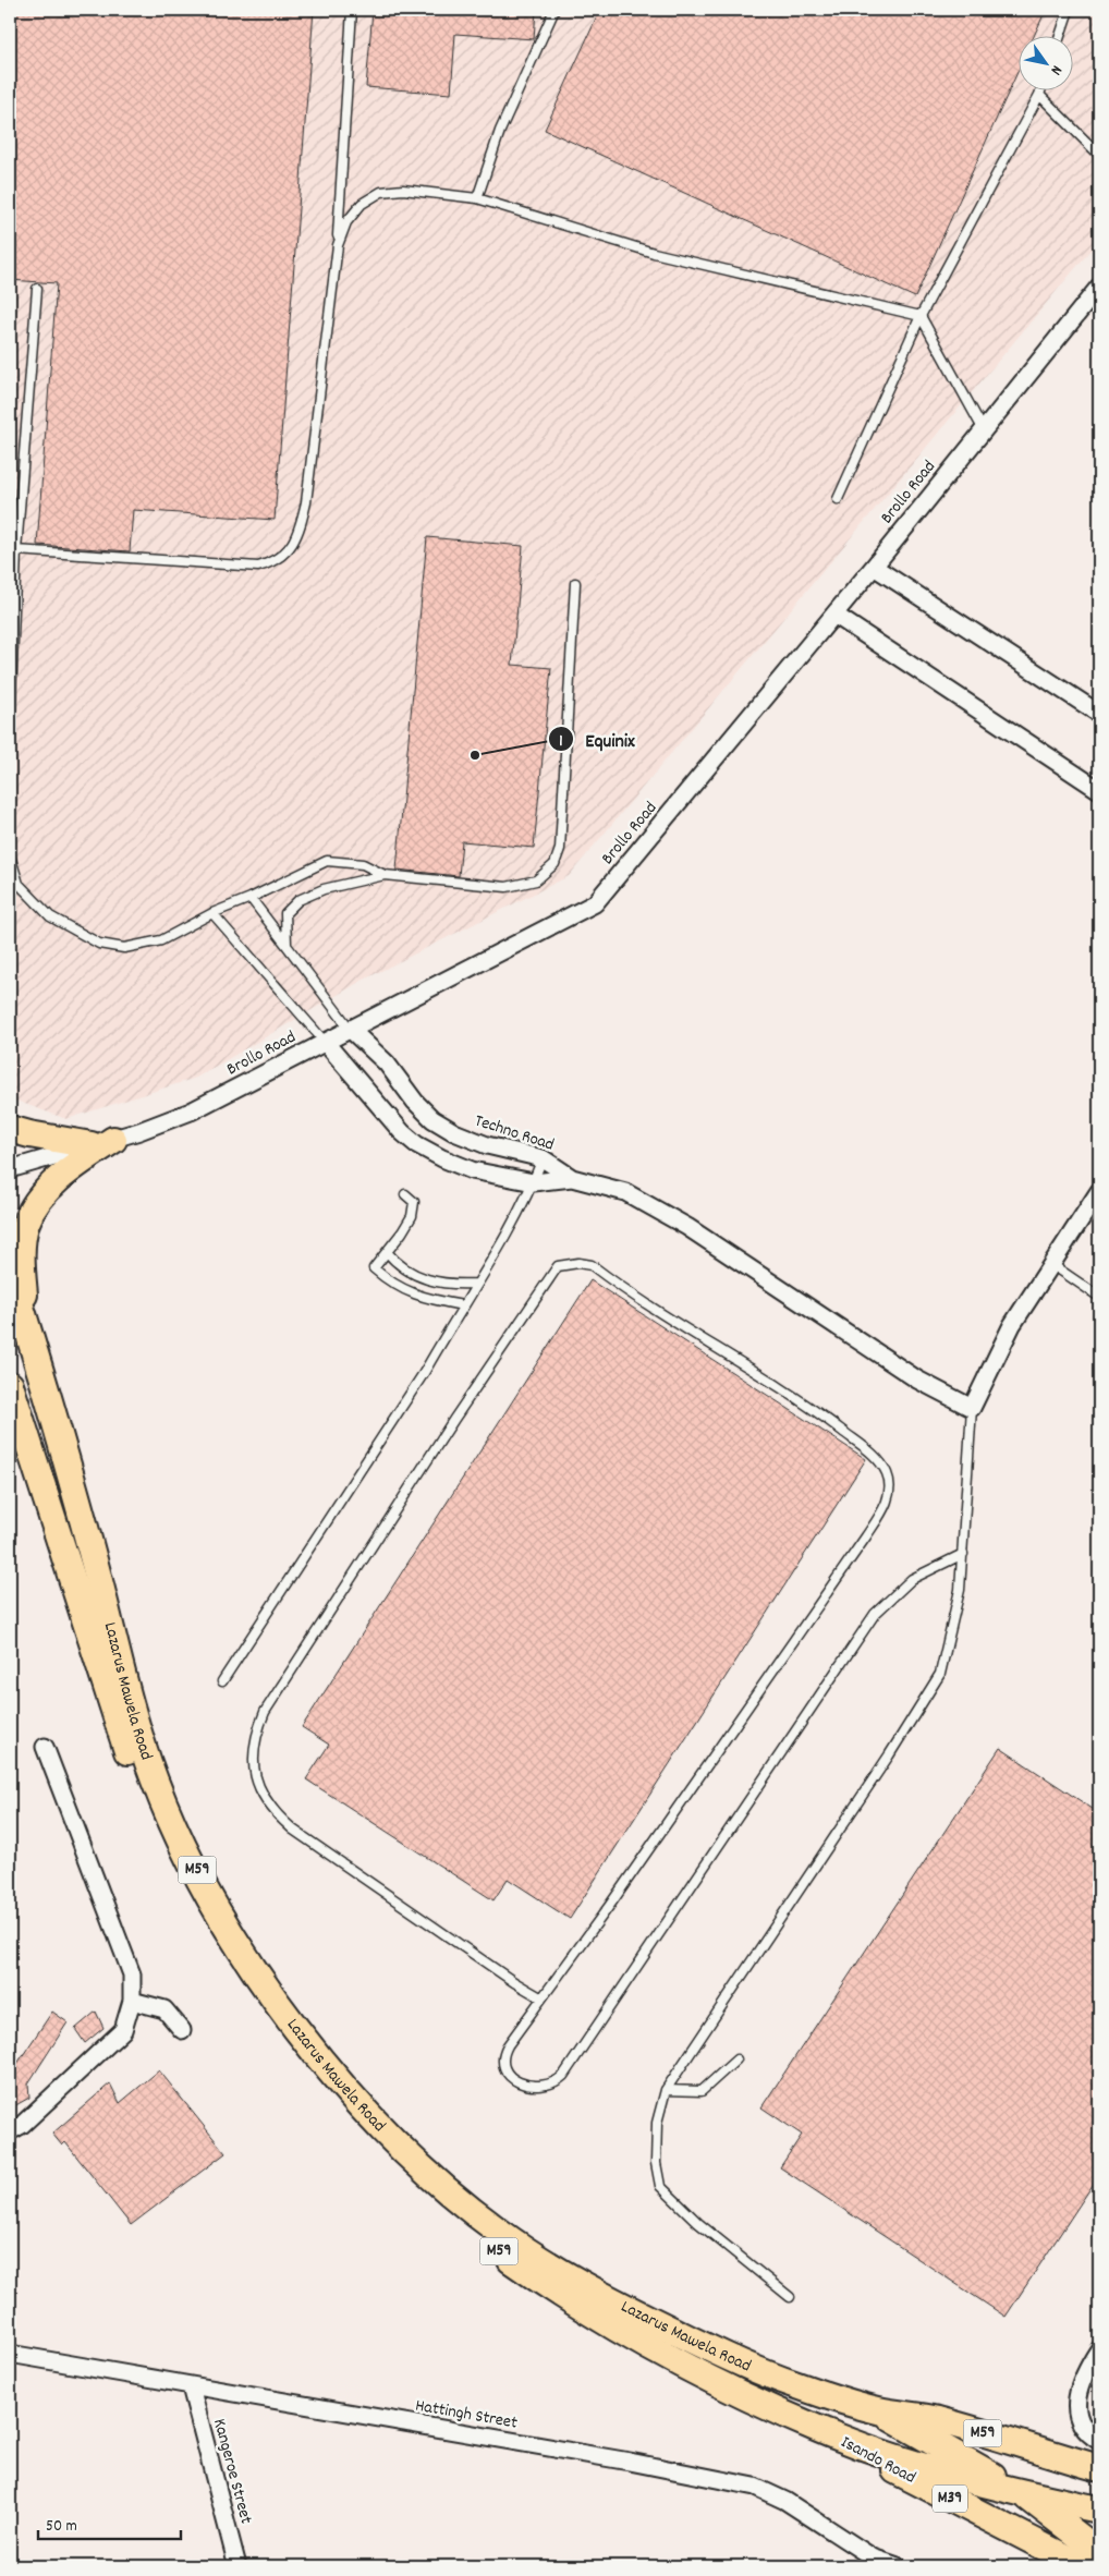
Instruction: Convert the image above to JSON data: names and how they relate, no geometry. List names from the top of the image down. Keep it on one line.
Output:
{"streets":{"main road":["Lazarus Mawela Road","M59","Isando Road","M39"],"street":["Brollo Road","Techno Road","Hattingh Street","Kangeroe Street"]},"crossings":[["Brollo Road","Techno Road"],["Lazarus Mawela Road","Isando Road"],["Lazarus Mawela Road","M39"],["Hattingh Street","Kangeroe Street"]],"places":["Equinix"],"scale_bar":"50 m","north":"bottom right"}
